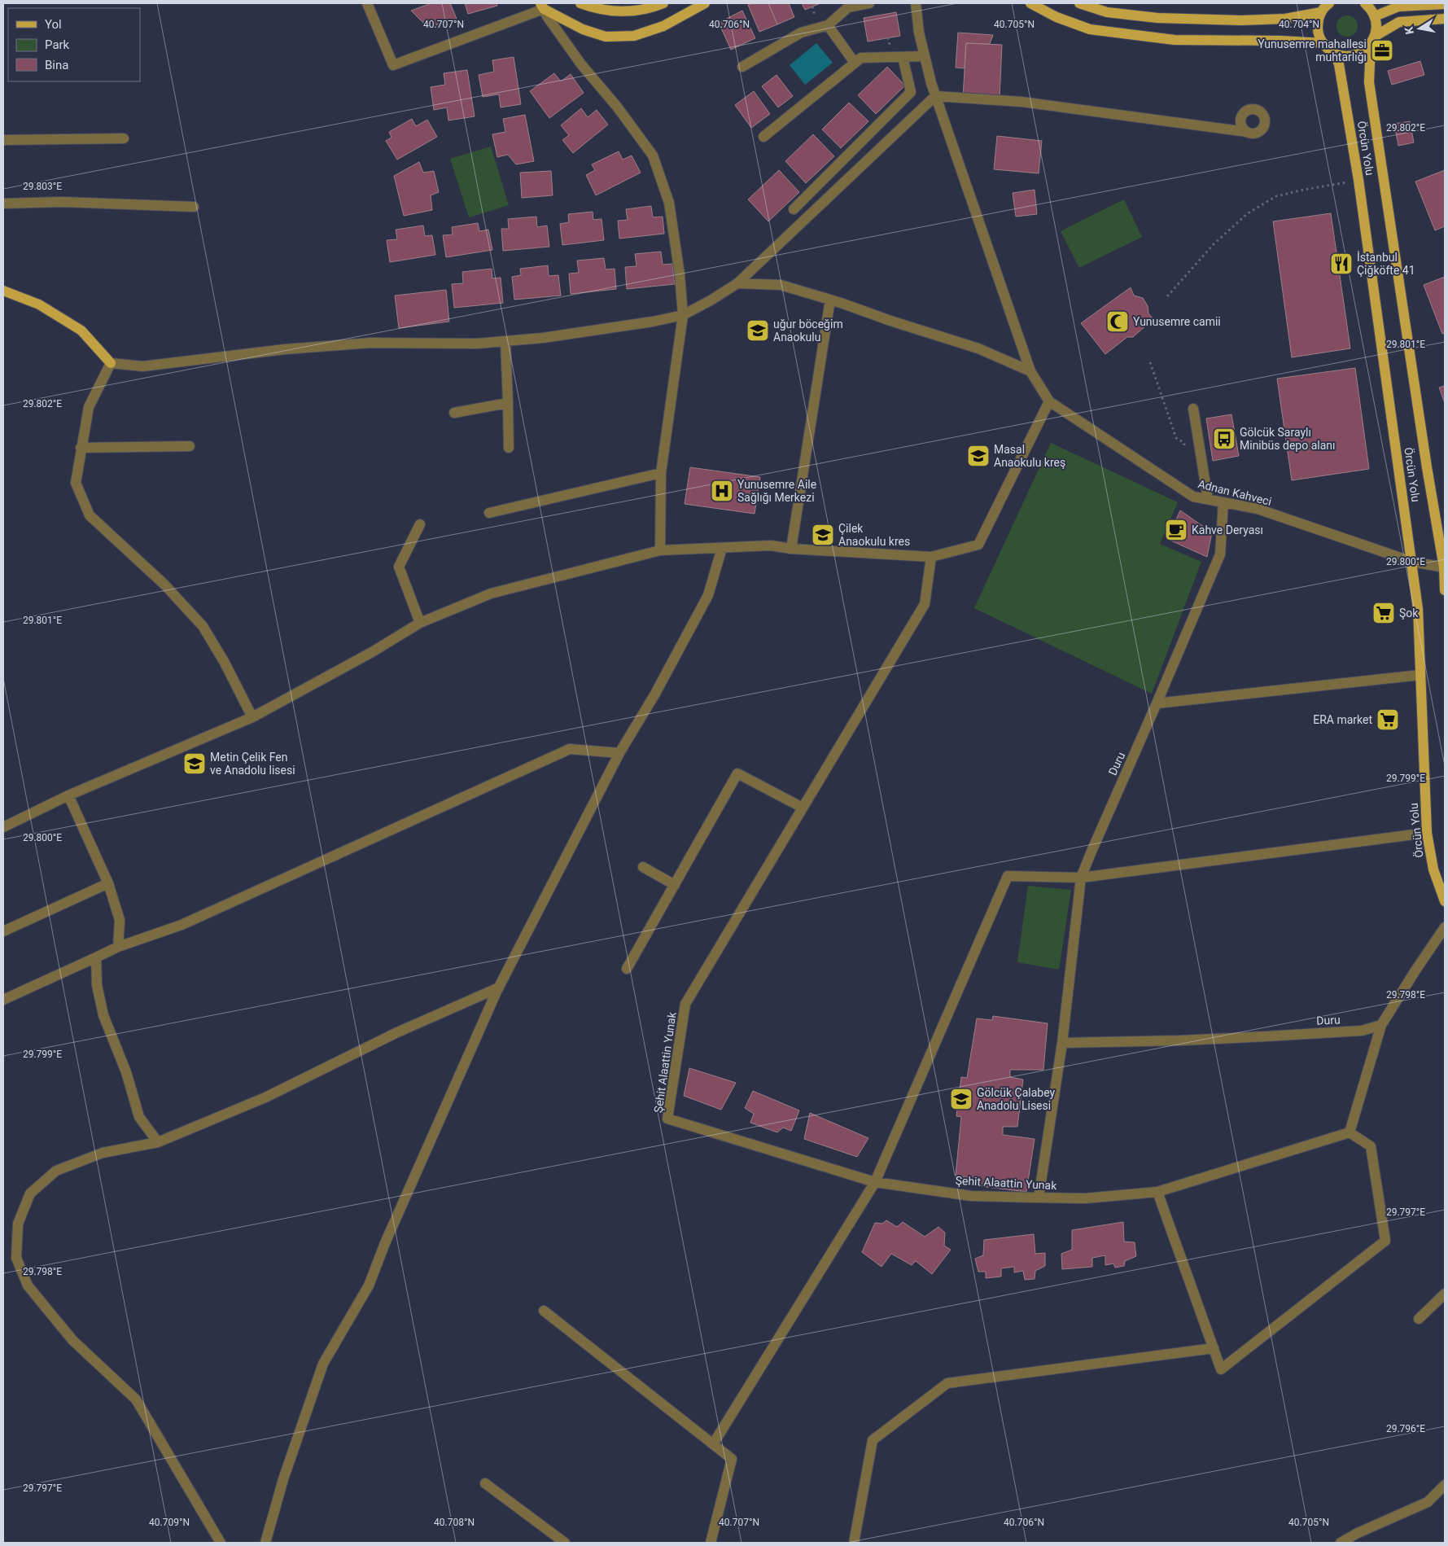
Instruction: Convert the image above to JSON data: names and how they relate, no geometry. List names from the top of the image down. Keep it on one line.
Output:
{"streets":{"main road":["Örcün Yolu"],"street":["Adnan Kahveci","Duru","Şehit Alaattin Yunak"]},"crossings":[["Örcün Yolu","Adnan Kahveci"],["Adnan Kahveci","Duru"],["Duru","Şehit Alaattin Yunak"]],"places":{"office":["Yunusemre mahallesi muhtarlığı"],"restaurant":["İstanbul Çiğköfte 41"],"mosque":["Yunusemre camii"],"school or university":["uğur böceğim Anaokulu","Masal Anaokulu kreş","Çilek Anaokulu kres","Metin Çelik Fen ve Anadolu lisesi","Gölcük Çalabey Anadolu Lisesi"],"bus stop":["Gölcük Saraylı Minibüs depo alanı"],"hospital":["Yunusemre Aile Sağlığı Merkezi"],"cafe":["Kahve Deryası"],"supermarket":["Şok","ERA market"]},"legend":["Yol","Park","Bina"],"north":"left","coordinates":["40.707°N","40.706°N","40.705°N","40.704°N","29.802°E","29.803°E","29.801°E","29.800°E","29.799°E","29.798°E","29.797°E","29.796°E","40.709°N","40.708°N"]}
